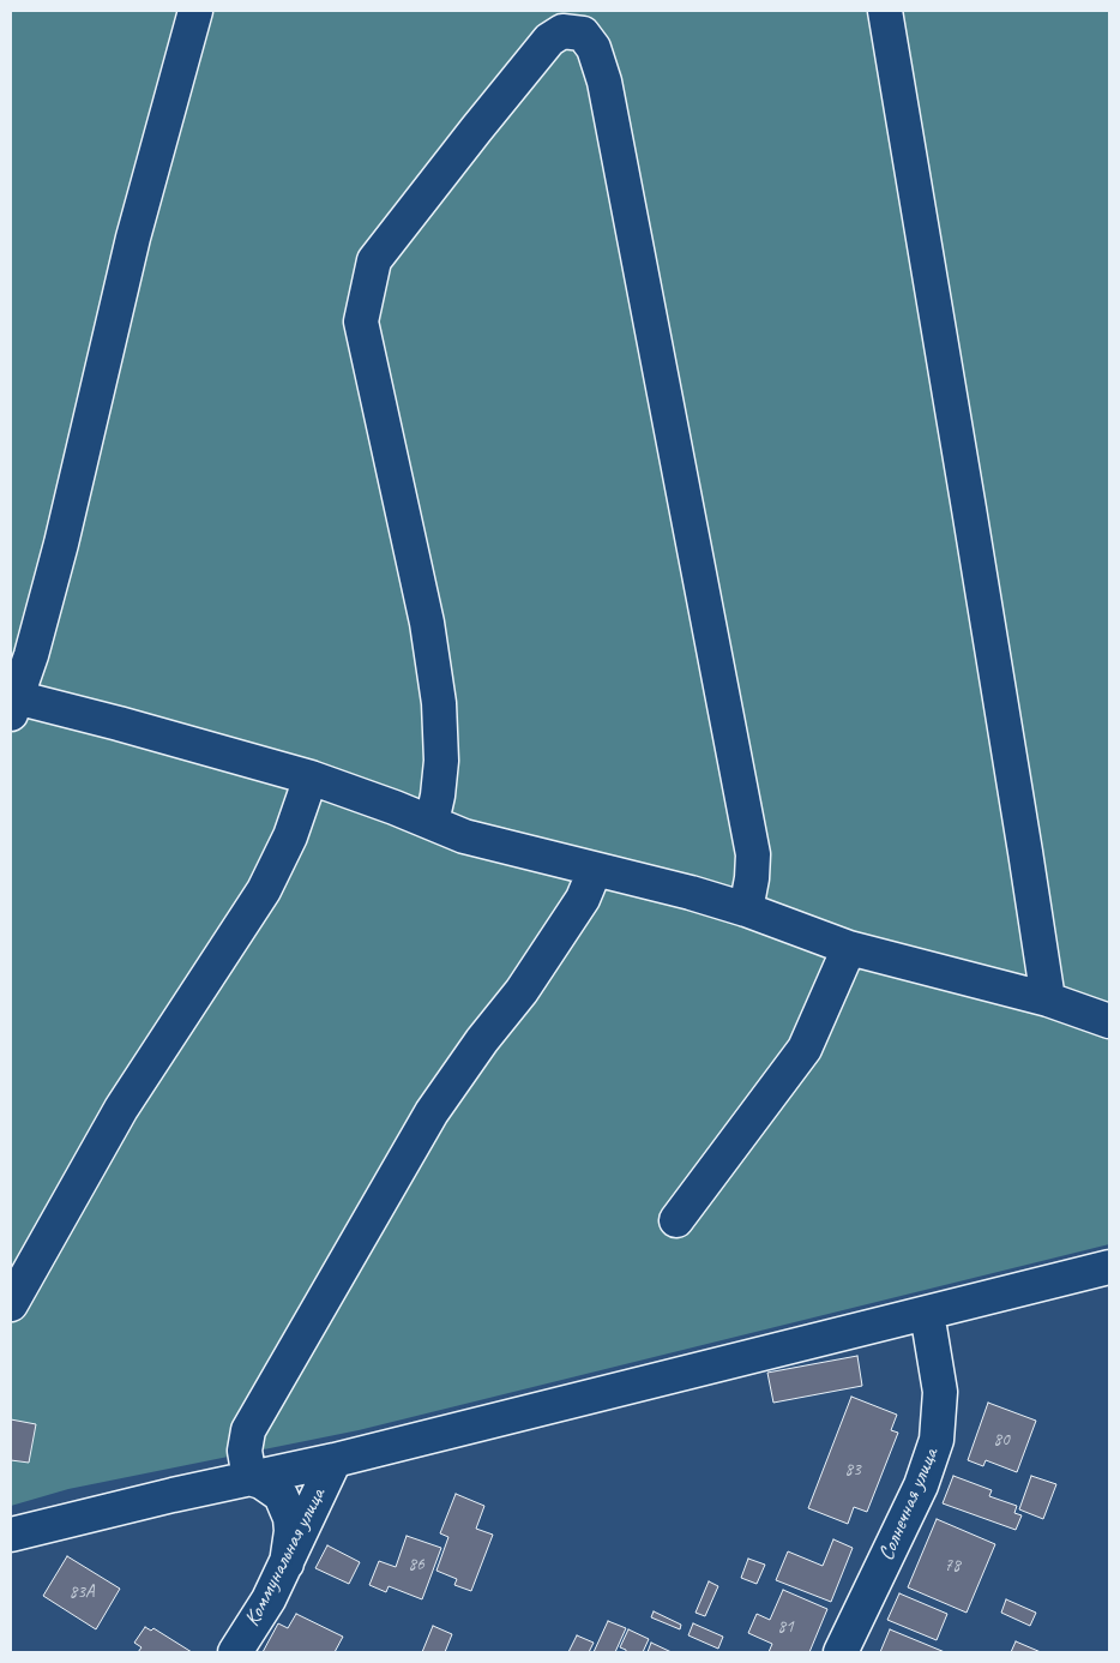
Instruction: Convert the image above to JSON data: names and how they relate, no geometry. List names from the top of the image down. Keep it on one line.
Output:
{"streets":{"street":["Солнечная улица","Коммунальная улица"]},"house_numbers":["80","83","86","78","83А","81"]}
